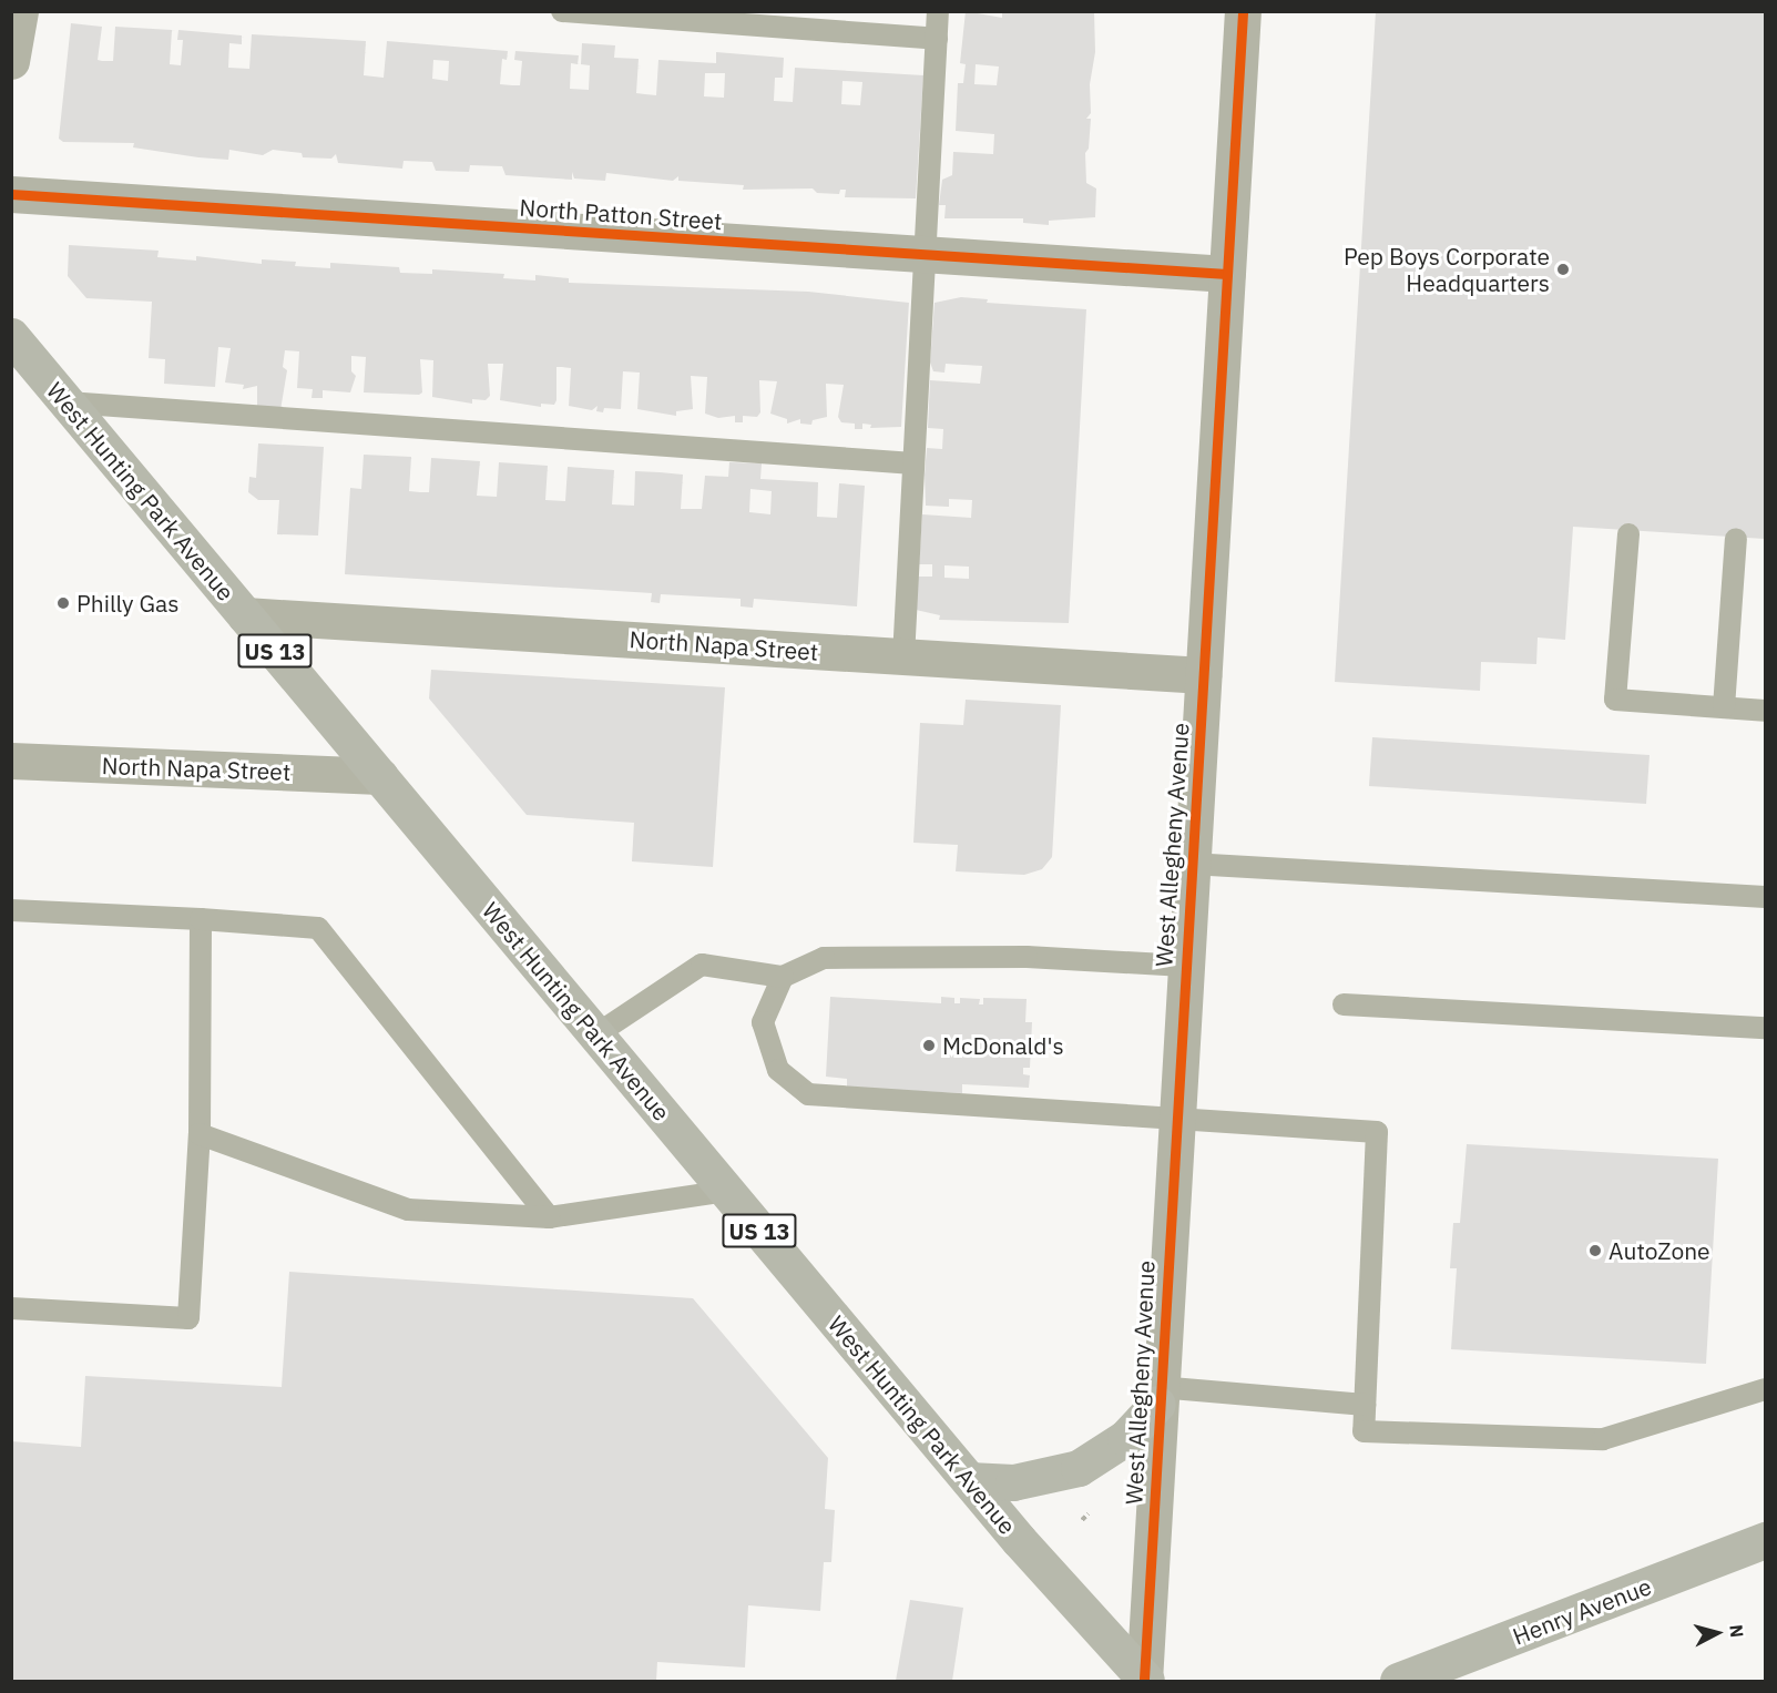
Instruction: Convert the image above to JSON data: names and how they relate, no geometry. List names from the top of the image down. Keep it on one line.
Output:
{"streets":{"main road":["West Hunting Park Avenue","US 13","Henry Avenue"],"street":["North Patton Street","North Napa Street","West Allegheny Avenue"]},"crossings":[["North Patton Street","West Allegheny Avenue"],["West Hunting Park Avenue","North Napa Street"],["West Hunting Park Avenue","West Allegheny Avenue"],["North Napa Street","West Allegheny Avenue"]],"places":["Pep Boys Corporate Headquarters","Philly Gas","McDonald's","AutoZone"],"north":"right"}
